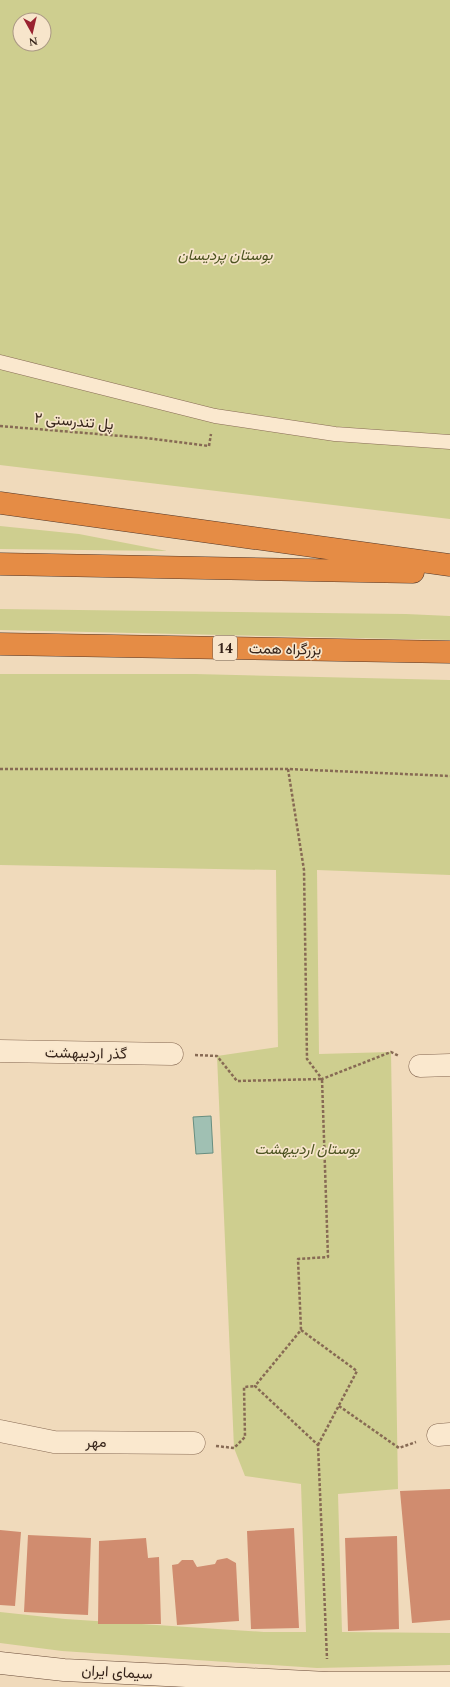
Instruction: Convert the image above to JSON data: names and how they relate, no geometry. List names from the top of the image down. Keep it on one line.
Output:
{"streets":{"highway":["14","بزرگراه همت"],"street":["گذر اردیبهشت","مهر","سیمای ایران"],"path":["پل تندرستی ۲"]},"parks":["بوستان پردیسان","بوستان اردیبهشت"],"north":"bottom"}
